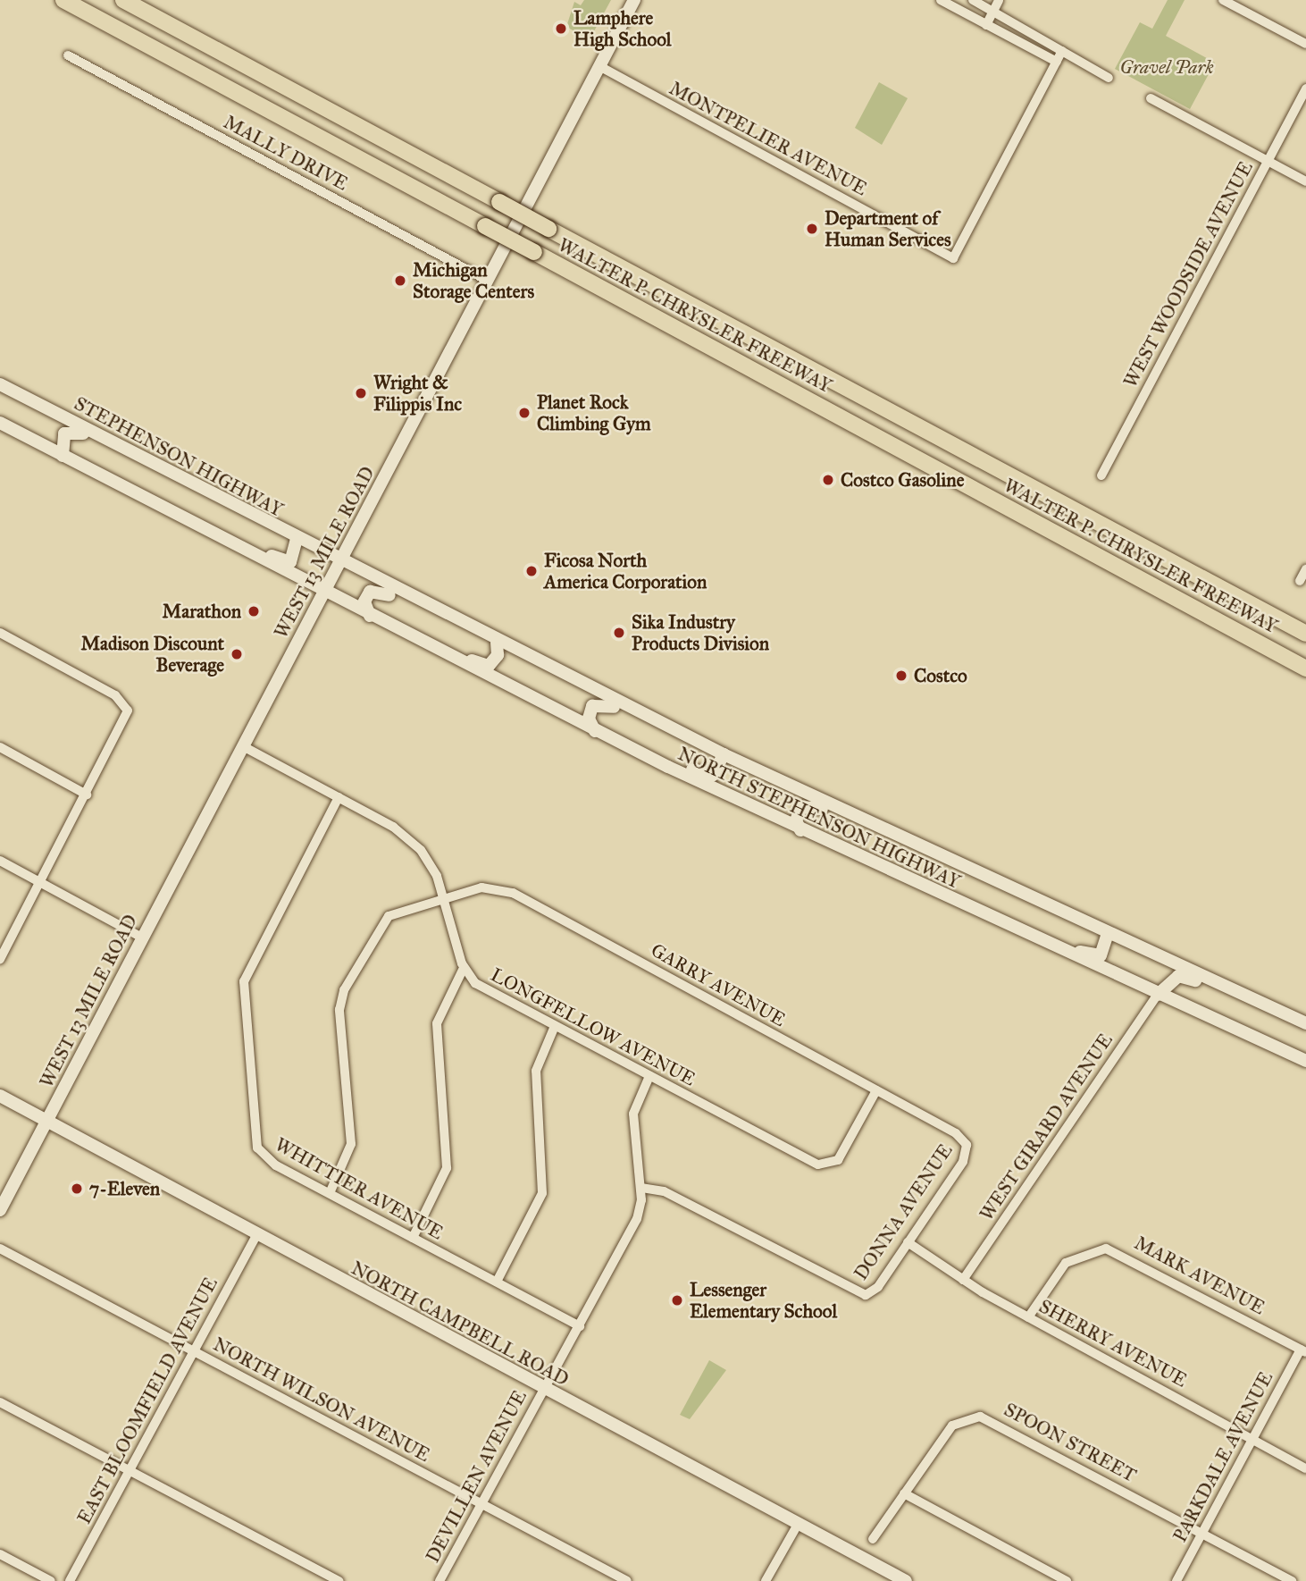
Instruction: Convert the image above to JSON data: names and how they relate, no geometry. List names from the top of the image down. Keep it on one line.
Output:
{"streets":{"highway":["WALTER P. CHRYSLER FREEWAY"],"main road":["STEPHENSON HIGHWAY","WEST 13 MILE ROAD","NORTH STEPHENSON HIGHWAY","NORTH CAMPBELL ROAD"],"street":["MONTPELIER AVENUE","MALLY DRIVE","WEST WOODSIDE AVENUE","GARRY AVENUE","LONGFELLOW AVENUE","WEST GIRARD AVENUE","WHITTIER AVENUE","DONNA AVENUE","MARK AVENUE","SHERRY AVENUE","NORTH WILSON AVENUE","EAST BLOOMFIELD AVENUE","SPOON STREET","PARKDALE AVENUE","DEVILLEN AVENUE"]},"crossings":[["MONTPELIER AVENUE","WEST 13 MILE ROAD"],["MALLY DRIVE","WEST 13 MILE ROAD"],["STEPHENSON HIGHWAY","WEST 13 MILE ROAD"],["STEPHENSON HIGHWAY","NORTH STEPHENSON HIGHWAY"],["WEST 13 MILE ROAD","NORTH STEPHENSON HIGHWAY"],["WEST 13 MILE ROAD","LONGFELLOW AVENUE"],["WEST 13 MILE ROAD","NORTH CAMPBELL ROAD"],["NORTH STEPHENSON HIGHWAY","WEST GIRARD AVENUE"],["GARRY AVENUE","LONGFELLOW AVENUE"],["GARRY AVENUE","WHITTIER AVENUE"],["GARRY AVENUE","DONNA AVENUE"],["LONGFELLOW AVENUE","WHITTIER AVENUE"],["LONGFELLOW AVENUE","DEVILLEN AVENUE"],["WEST GIRARD AVENUE","SHERRY AVENUE"],["WHITTIER AVENUE","DEVILLEN AVENUE"],["DONNA AVENUE","SHERRY AVENUE"],["DONNA AVENUE","DEVILLEN AVENUE"],["MARK AVENUE","SHERRY AVENUE"],["MARK AVENUE","PARKDALE AVENUE"],["NORTH CAMPBELL ROAD","EAST BLOOMFIELD AVENUE"],["NORTH CAMPBELL ROAD","DEVILLEN AVENUE"],["SHERRY AVENUE","PARKDALE AVENUE"],["NORTH WILSON AVENUE","EAST BLOOMFIELD AVENUE"],["NORTH WILSON AVENUE","DEVILLEN AVENUE"],["SPOON STREET","PARKDALE AVENUE"]],"parks":["Gravel Park"],"places":["Lamphere High School","Department of Human Services","Michigan Storage Centers","Wright & Filippis Inc","Planet Rock Climbing Gym","Costco Gasoline","Ficosa North America Corporation","Marathon","Sika Industry Products Division","Madison Discount Beverage","Costco","7-Eleven","Lessenger Elementary School"]}
